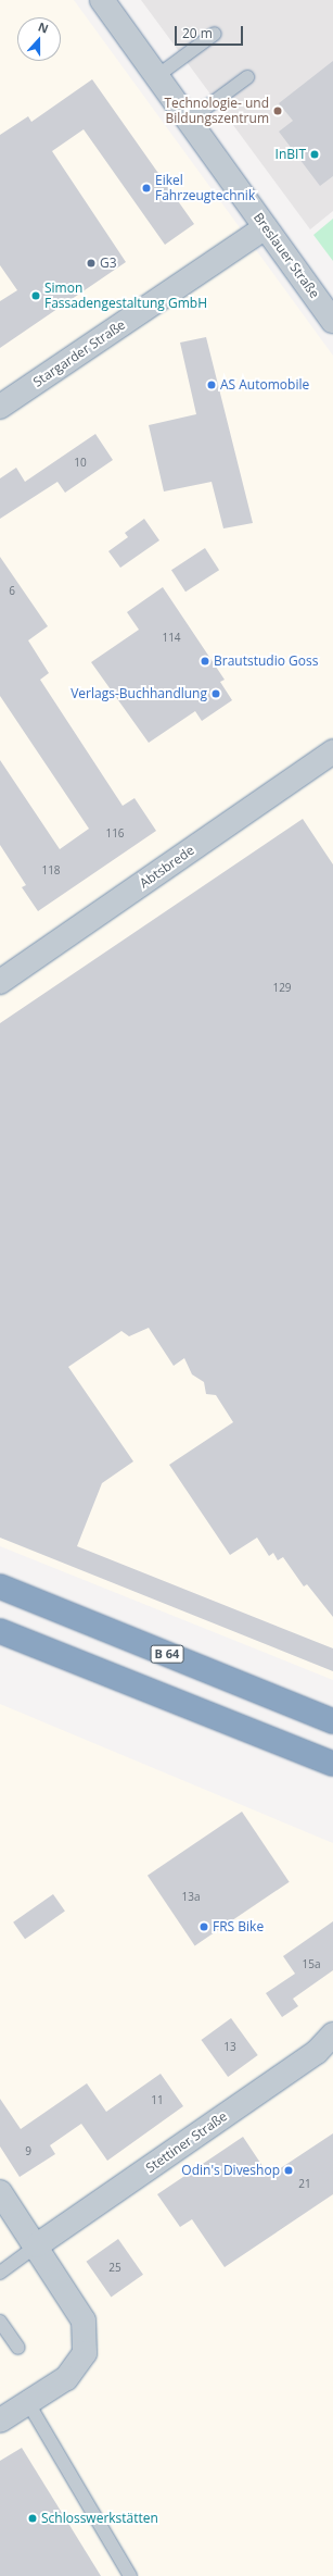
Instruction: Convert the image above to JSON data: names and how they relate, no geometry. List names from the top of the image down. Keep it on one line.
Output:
{"streets":{"highway":["B 64"],"street":["Breslauer Straße","Stargarder Straße","Abtsbrede","Stettiner Straße"]},"crossings":[["Breslauer Straße","Stargarder Straße"]],"places":["Technologie- und Bildungszentrum","InBIT","Eikel Fahrzeugtechnik","G3","Simon Fassadengestaltung GmbH","AS Automobile","Brautstudio Goss","Verlags-Buchhandlung","FRS Bike","Odin's Diveshop","Schlosswerkstätten"],"house_numbers":["10","6","114","116","118","129","13a","15a","13","11","9","21","25"],"scale_bar":"20 m","north":"top"}
